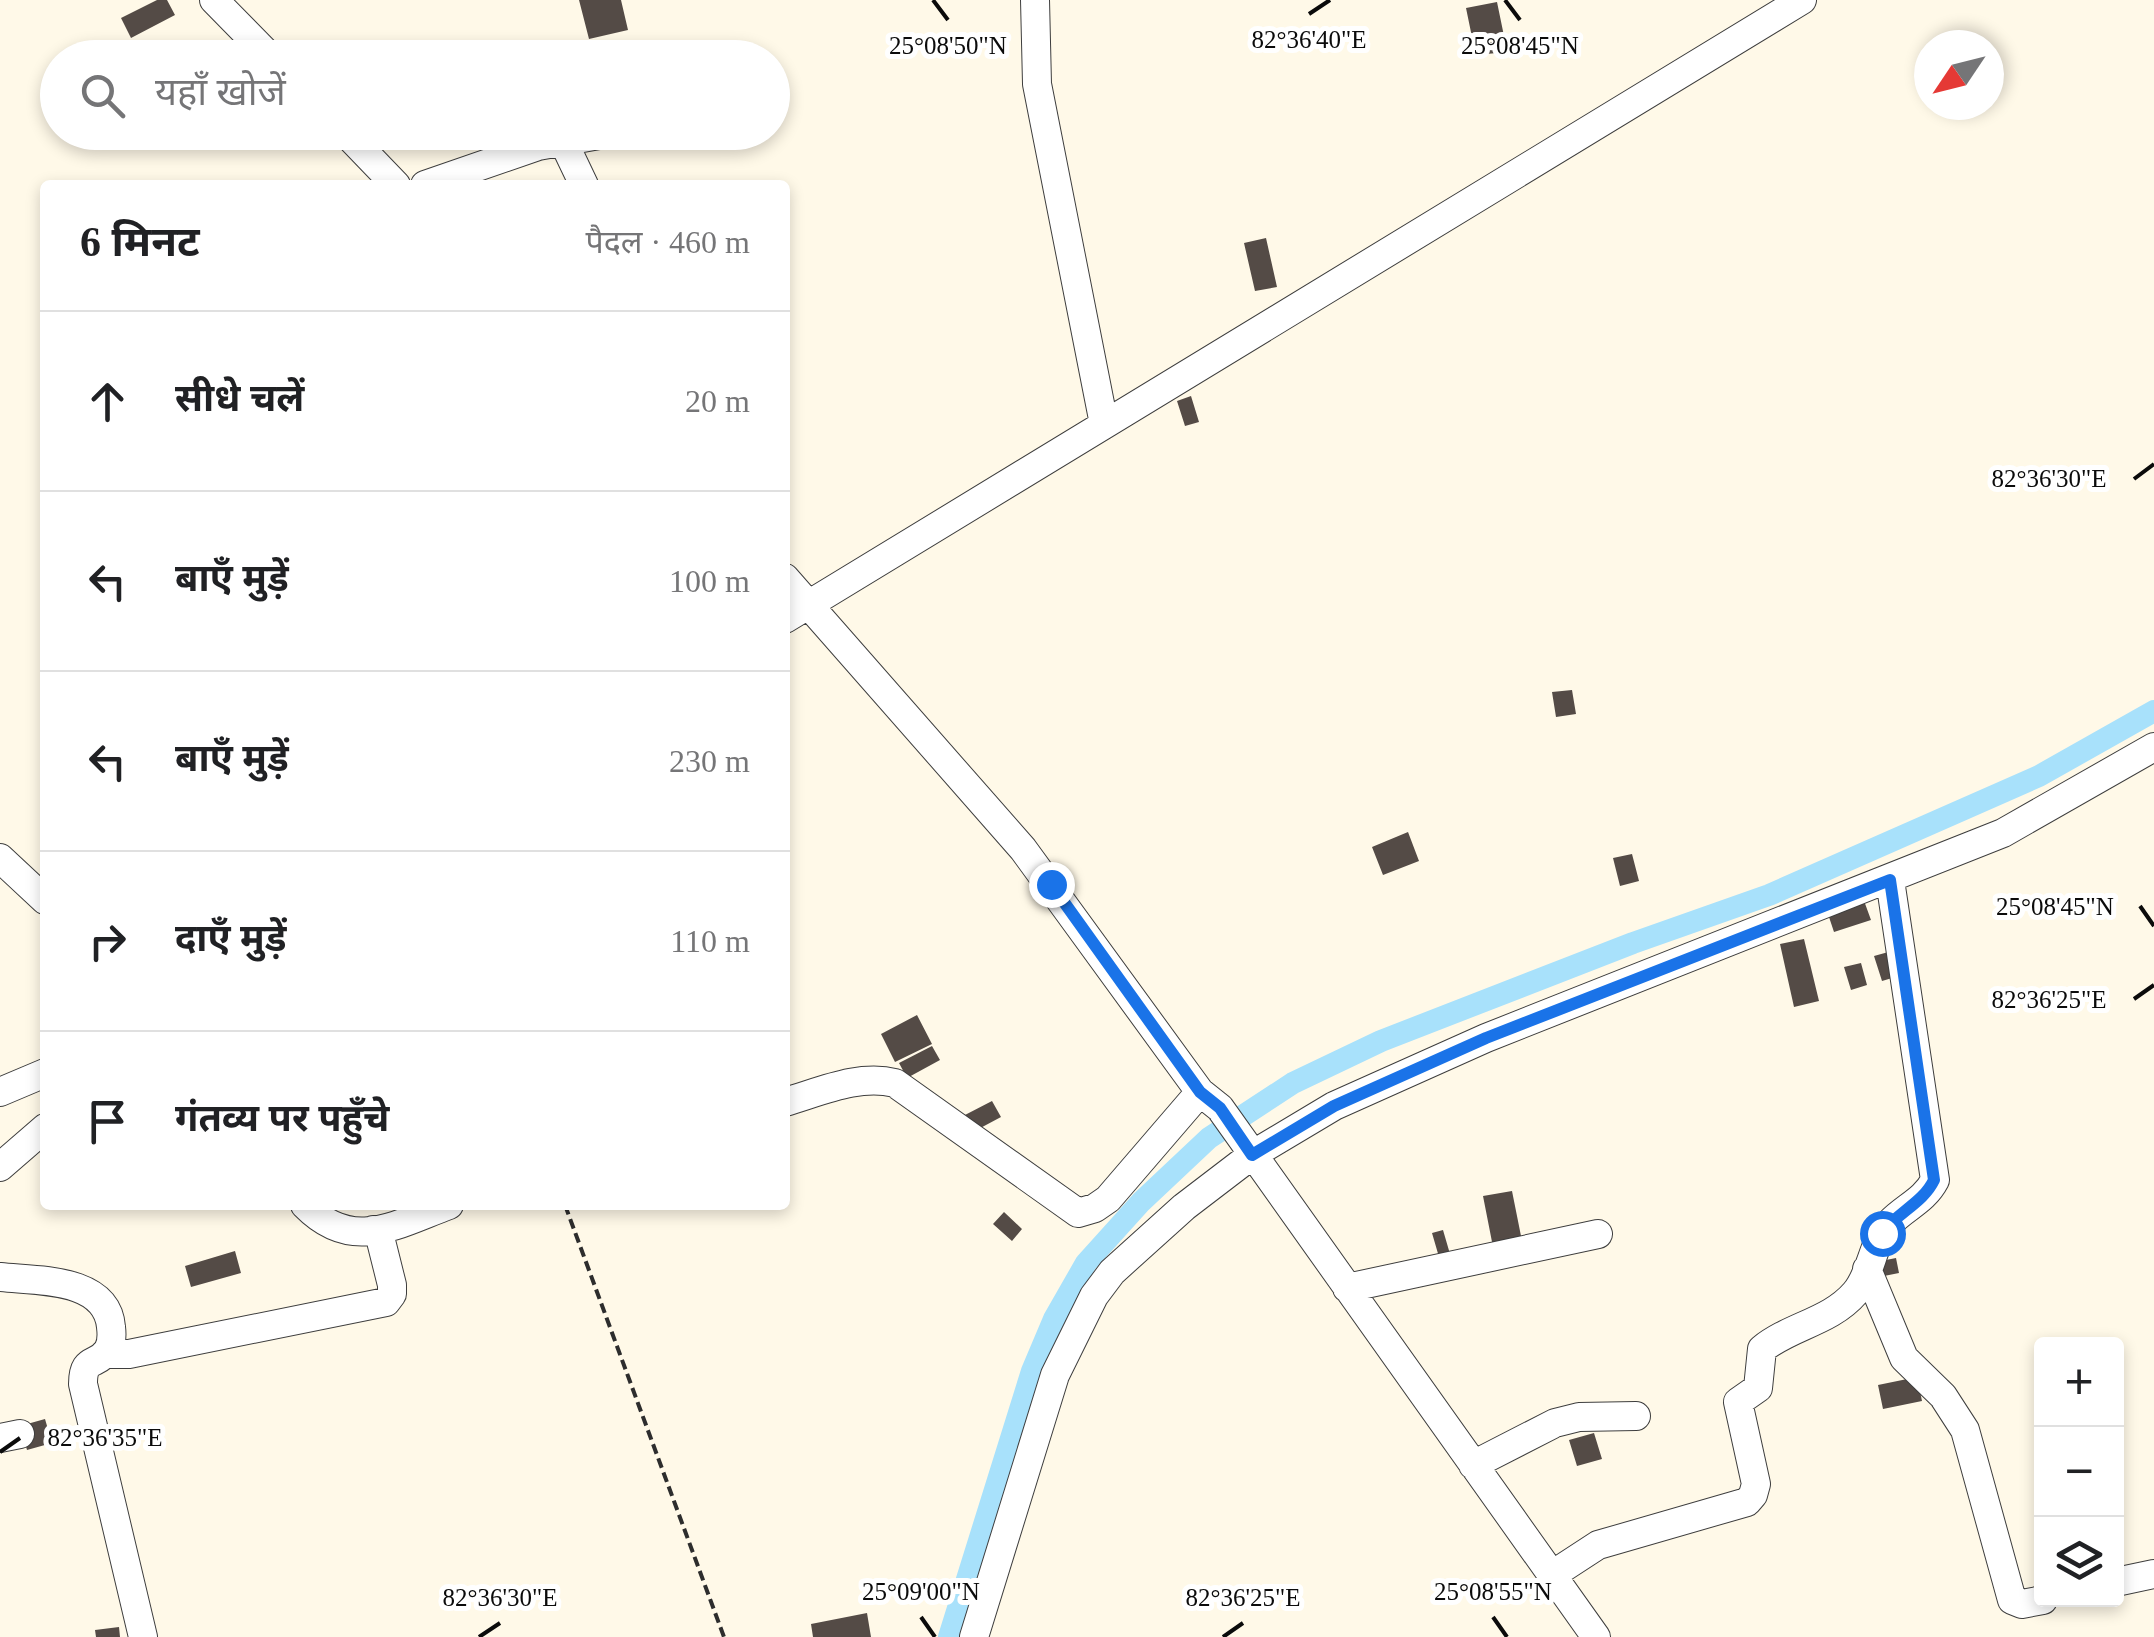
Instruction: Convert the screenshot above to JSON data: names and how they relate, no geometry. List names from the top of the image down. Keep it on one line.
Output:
{"north":"bottom left","page":{"search":"यहाँ खोजें","heading":["6 मिनट","पैदल · 460 m"],"list":[["सीधे चलें","20 m"],["बाएँ मुड़ें","100 m"],["बाएँ मुड़ें","230 m"],["दाएँ मुड़ें","110 m"],"गंतव्य पर पहुँचे"],"map_buttons":["+","−"]},"coordinates":["82°36'40\"E","25°08'50\"N","25°08'45\"N","82°36'30\"E","82°36'25\"E","82°36'35\"E","25°09'00\"N","25°08'55\"N"]}
